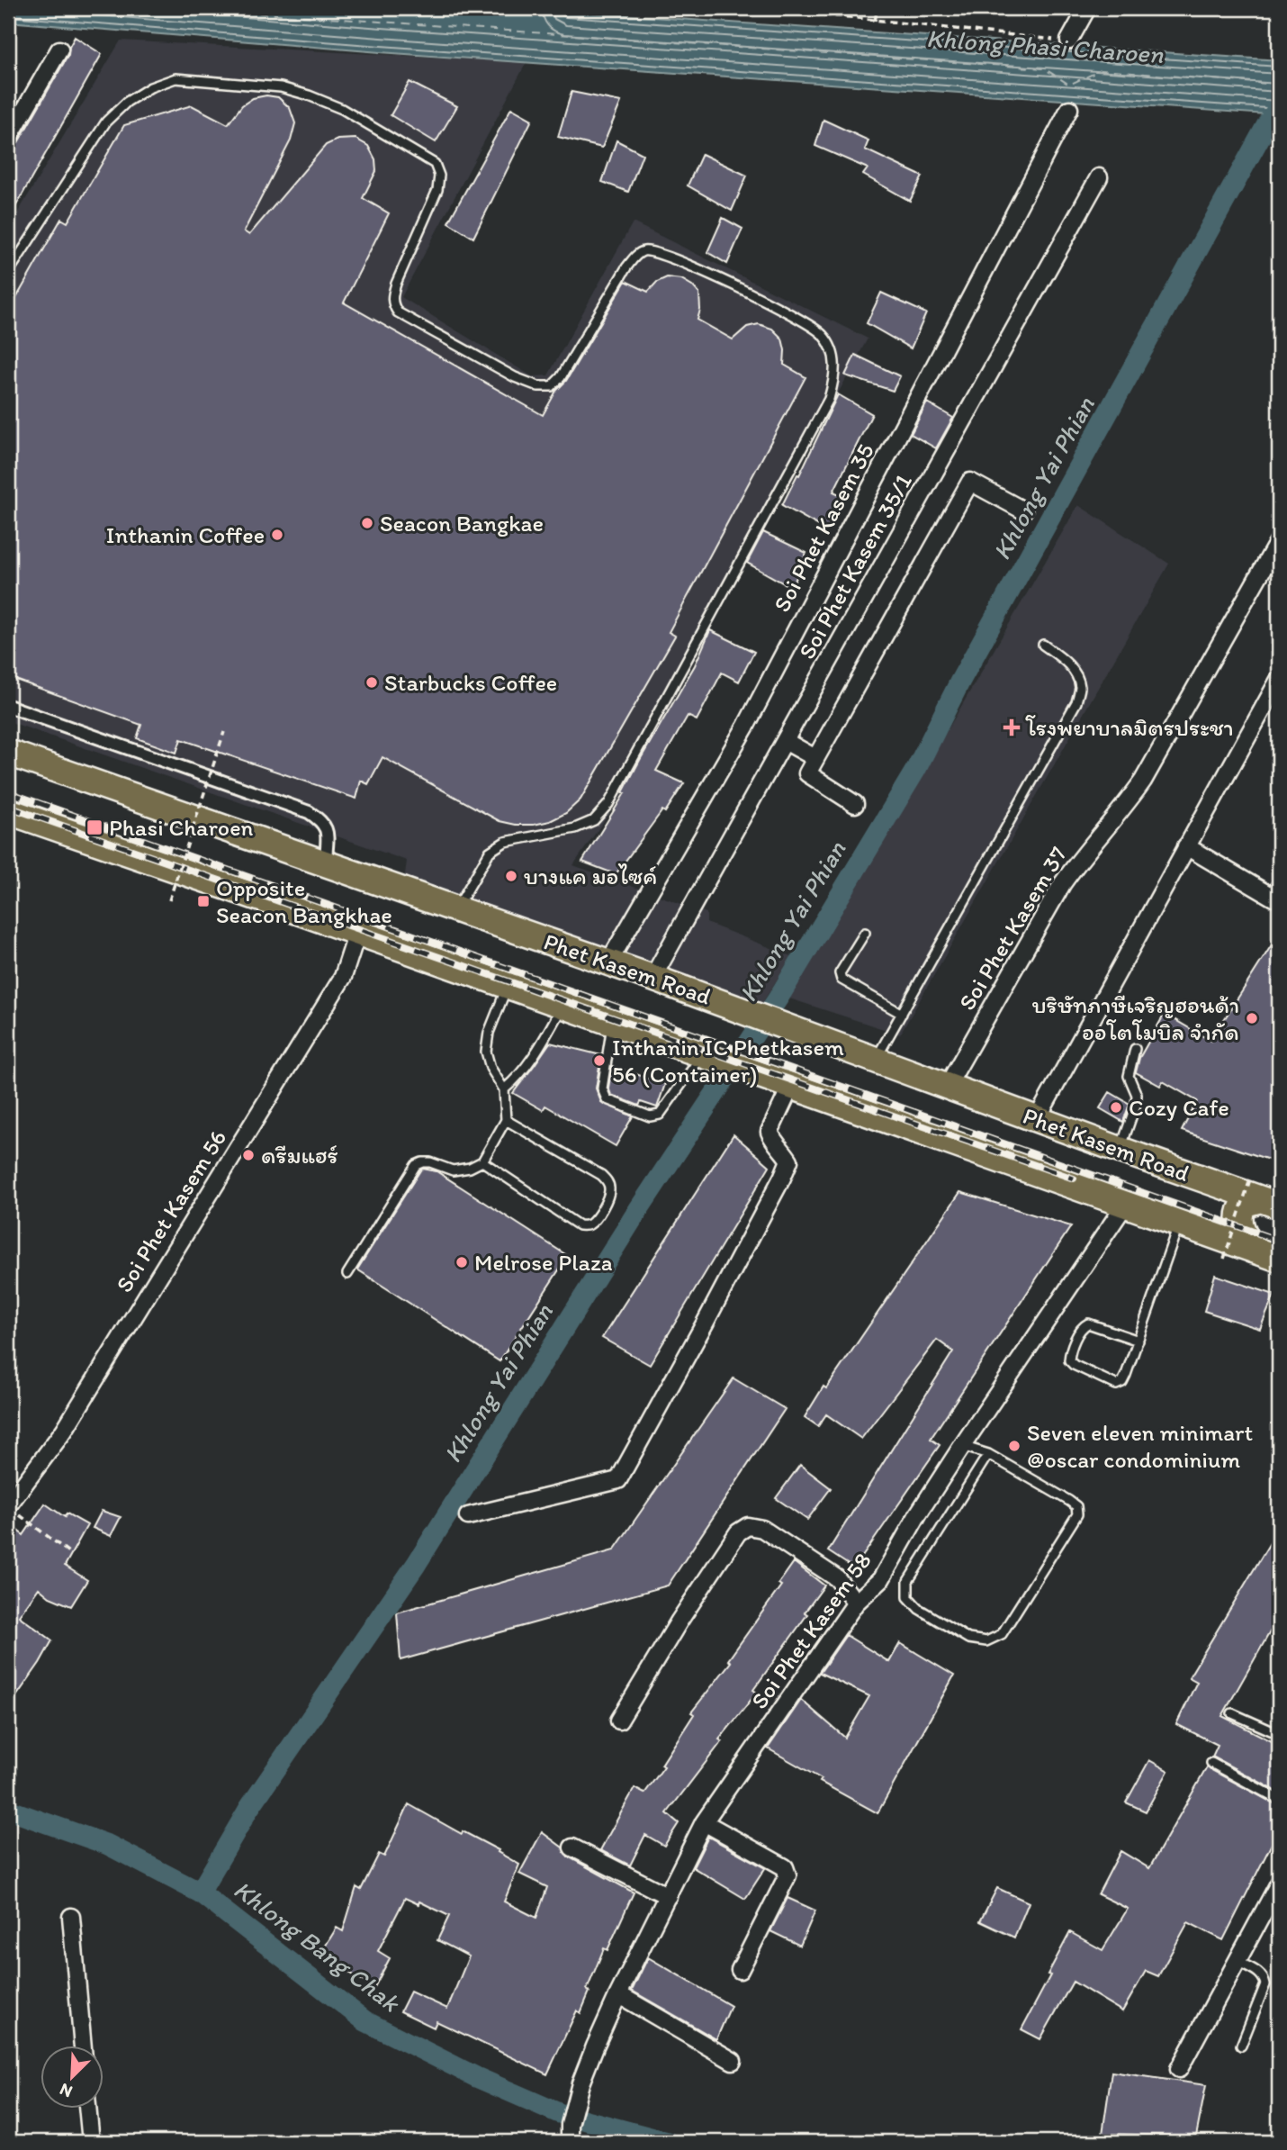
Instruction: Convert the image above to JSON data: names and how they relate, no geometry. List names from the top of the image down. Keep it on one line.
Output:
{"streets":{"main road":["Phet Kasem Road"],"street":["Soi Phet Kasem 35","Soi Phet Kasem 35/1","Soi Phet Kasem 37","Soi Phet Kasem 56","Soi Phet Kasem 58"]},"crossings":[["Soi Phet Kasem 35","Phet Kasem Road"],["Soi Phet Kasem 35/1","Phet Kasem Road"],["Soi Phet Kasem 37","Phet Kasem Road"]],"water":["Khlong Phasi Charoen","Khlong Yai Phian","Khlong Bang Chak"],"places":{"other":["Seacon Bangkae","Inthanin Coffee","Starbucks Coffee","บางแค มอไซค์","บริษัทภาษีเจริญฮอนด้า ออโตโมบิล จำกัด","Inthanin IC Phetkasem 56 (Container)","Cozy Cafe","ดรีมแฮร์","Melrose Plaza","Seven eleven minimart @oscar condominium"],"health":["โรงพยาบาลมิตรประชา"],"transit":["Phasi Charoen","Opposite Seacon Bangkhae"]},"north":"bottom left"}
